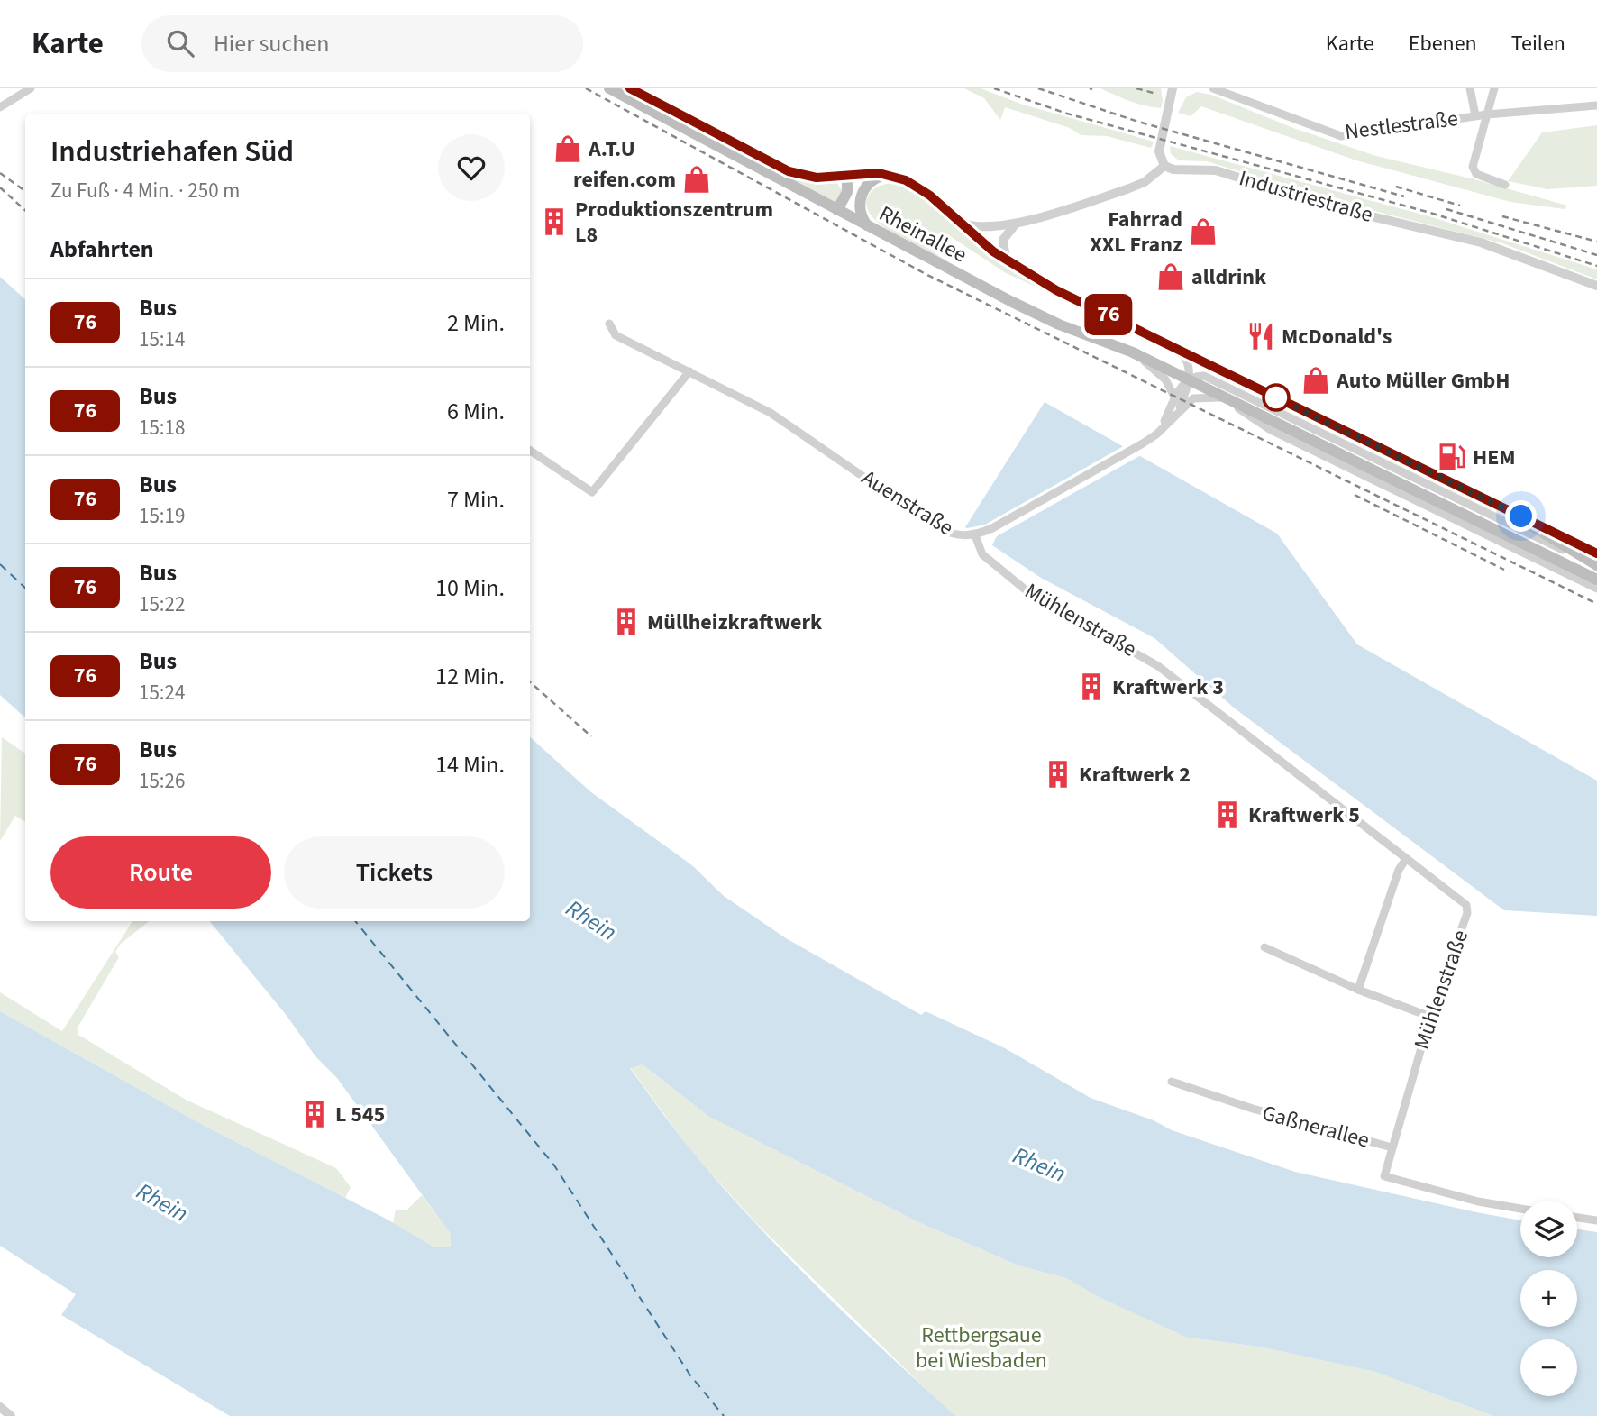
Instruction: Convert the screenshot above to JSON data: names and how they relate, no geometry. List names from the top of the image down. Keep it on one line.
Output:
{"streets":{"main road":["Rheinallee"],"street":["Nestlestraße","Industriestraße","Auenstraße","Mühlenstraße","Gaßnerallee"]},"crossings":[["Rheinallee","Auenstraße"],["Auenstraße","Mühlenstraße"],["Mühlenstraße","Gaßnerallee"]],"water":["Rhein"],"parks":["Rettbergsaue bei Wiesbaden"],"places":{"shop":["A.T.U","reifen.com","Fahrrad XXL Franz","alldrink","Auto Müller GmbH"],"building":["Produktionszentrum L8","Müllheizkraftwerk","Kraftwerk 3","Kraftwerk 2","Kraftwerk 5","L 545"],"restaurant":["McDonald's"],"fuel station":["HEM"]},"lines":["bus line 76"],"page":{"header":"Karte","search":"Hier suchen","nav":["Karte","Ebenen","Teilen"],"on_map":"76","heading":[["Industriehafen Süd","Zu Fuß · 4 Min. · 250 m"],"Abfahrten"],"list":[{"mark":"76","name":"Bus","note":"15:14","value":"2 Min."},{"mark":"76","name":"Bus","note":"15:18","value":"6 Min."},{"mark":"76","name":"Bus","note":"15:19","value":"7 Min."},{"mark":"76","name":"Bus","note":"15:22","value":"10 Min."},{"mark":"76","name":"Bus","note":"15:24","value":"12 Min."},{"mark":"76","name":"Bus","note":"15:26","value":"14 Min."}],"buttons":["Route","Tickets"],"map_buttons":["+","−"]}}
